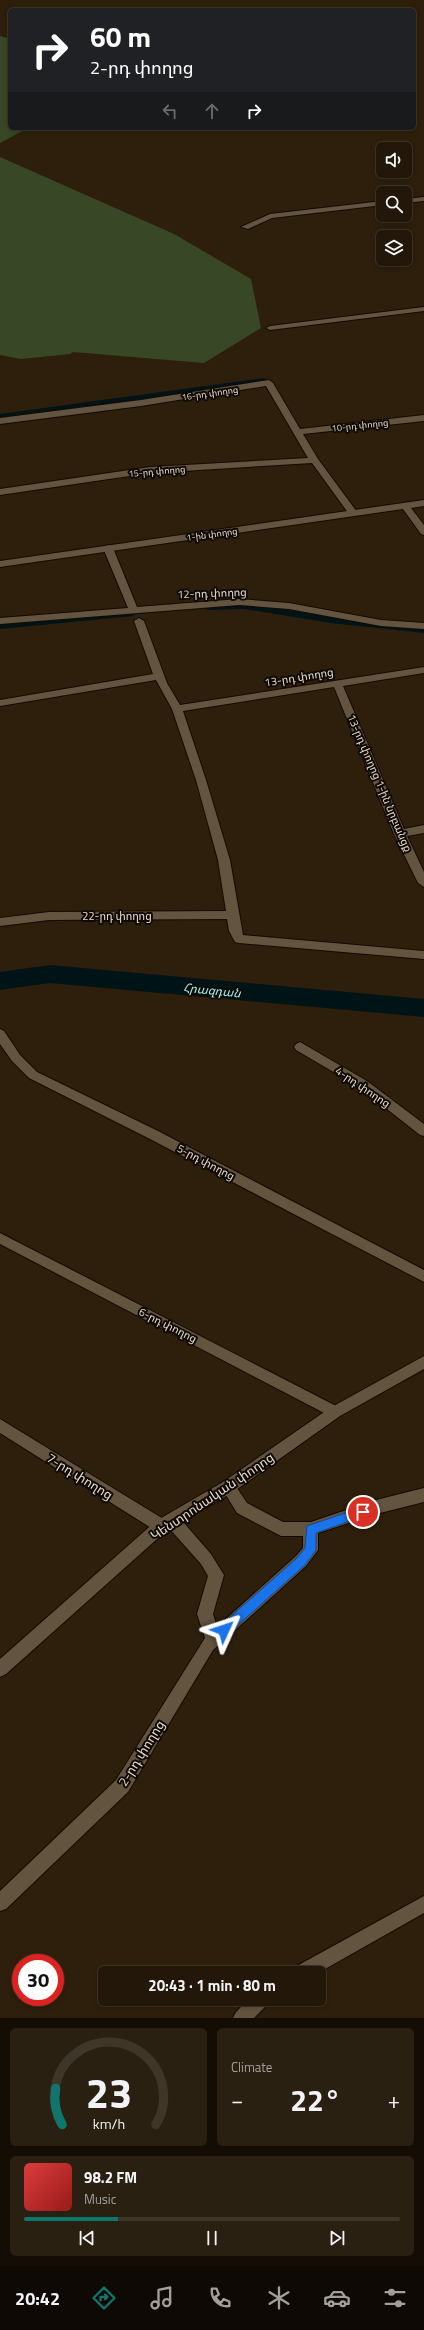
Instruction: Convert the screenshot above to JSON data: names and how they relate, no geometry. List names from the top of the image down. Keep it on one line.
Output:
{"streets":{"street":["16-րդ փողոց","10-րդ փողոց","15-րդ փողոց","1-ին փողոց","12-րդ փողոց","13-րդ փողոց","13-րդ փողոց 1-ին նրբանցք","22-րդ փողոց","4-րդ փողոց","5-րդ փողոց","6-րդ փողոց","7-րդ փողոց","Կենտրոնական փողոց","2-րդ փողոց"]},"crossings":[["16-րդ փողոց","10-րդ փողոց"],["16-րդ փողոց","15-րդ փողոց"],["16-րդ փողոց","1-ին փողոց"],["13-րդ փողոց","13-րդ փողոց 1-ին նրբանցք"],["6-րդ փողոց","Կենտրոնական փողոց"],["7-րդ փողոց","Կենտրոնական փողոց"]],"water":["Հրազդան"],"page":{"turn":["60 m","2-րդ փողոց"],"limit":"30","trip":"20:43 · 1 min · 80 m","tile":"Climate","heat":["−","22°","+"],"song":["98.2 FM","Music"],"tabs":"20:42","gauge":["23","km/h"]}}
